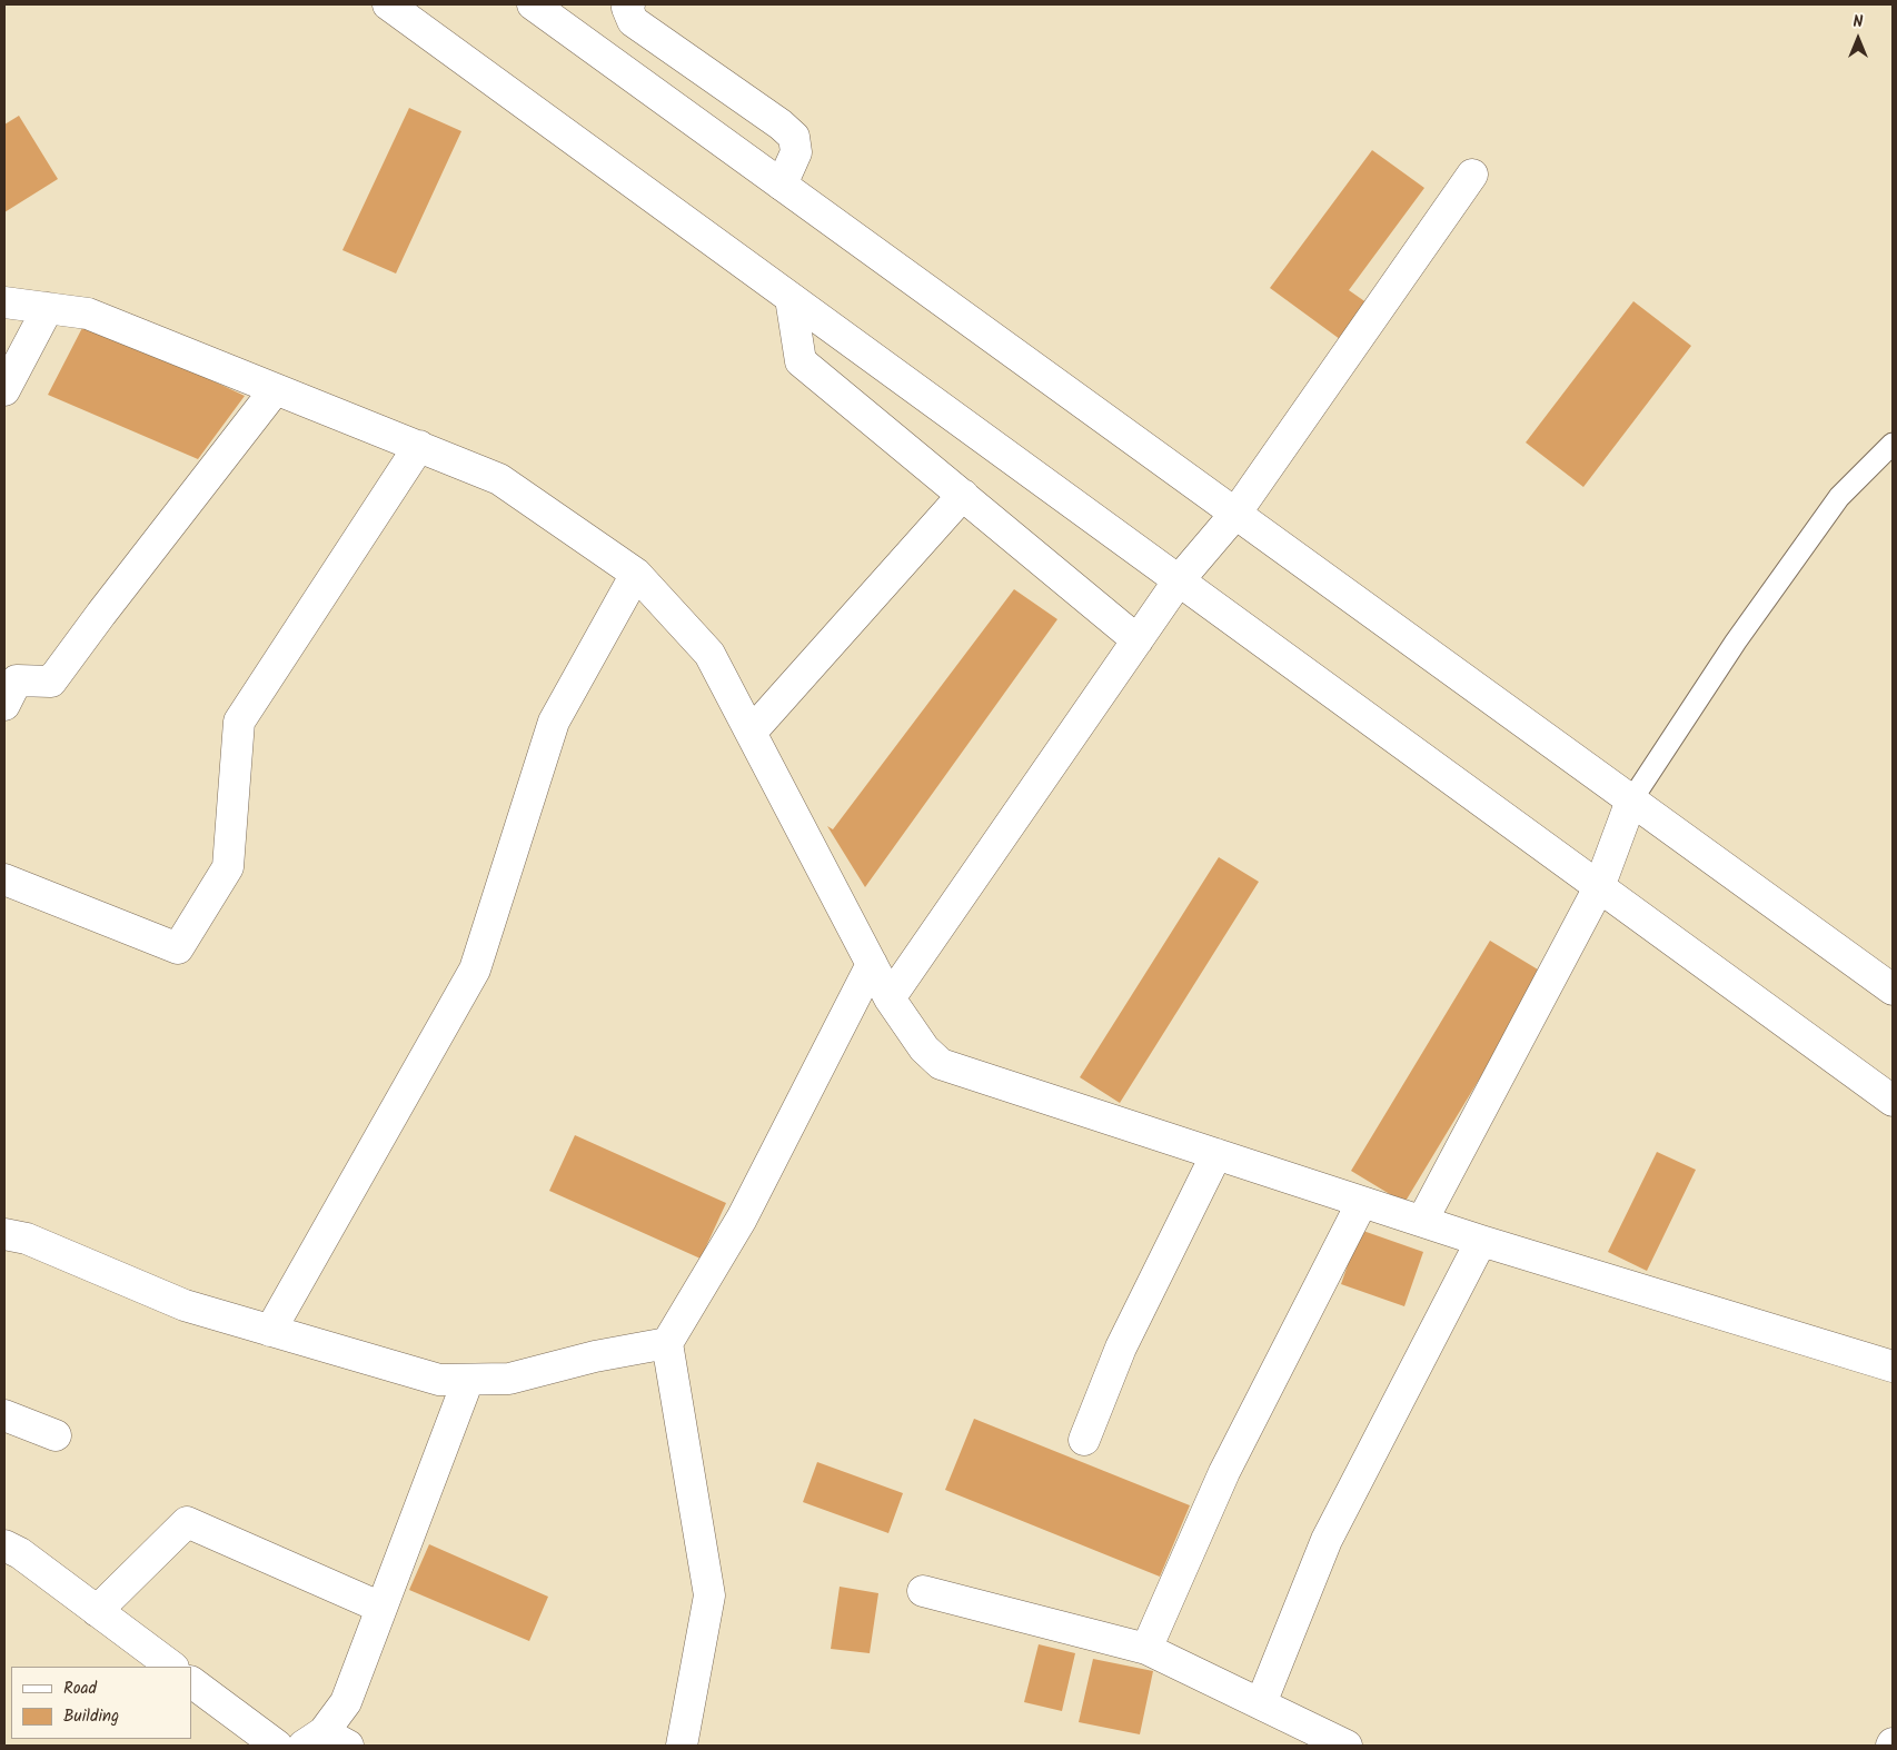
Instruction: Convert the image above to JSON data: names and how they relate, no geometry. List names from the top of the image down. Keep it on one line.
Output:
{"legend":["Road","Building"],"north":"top"}
